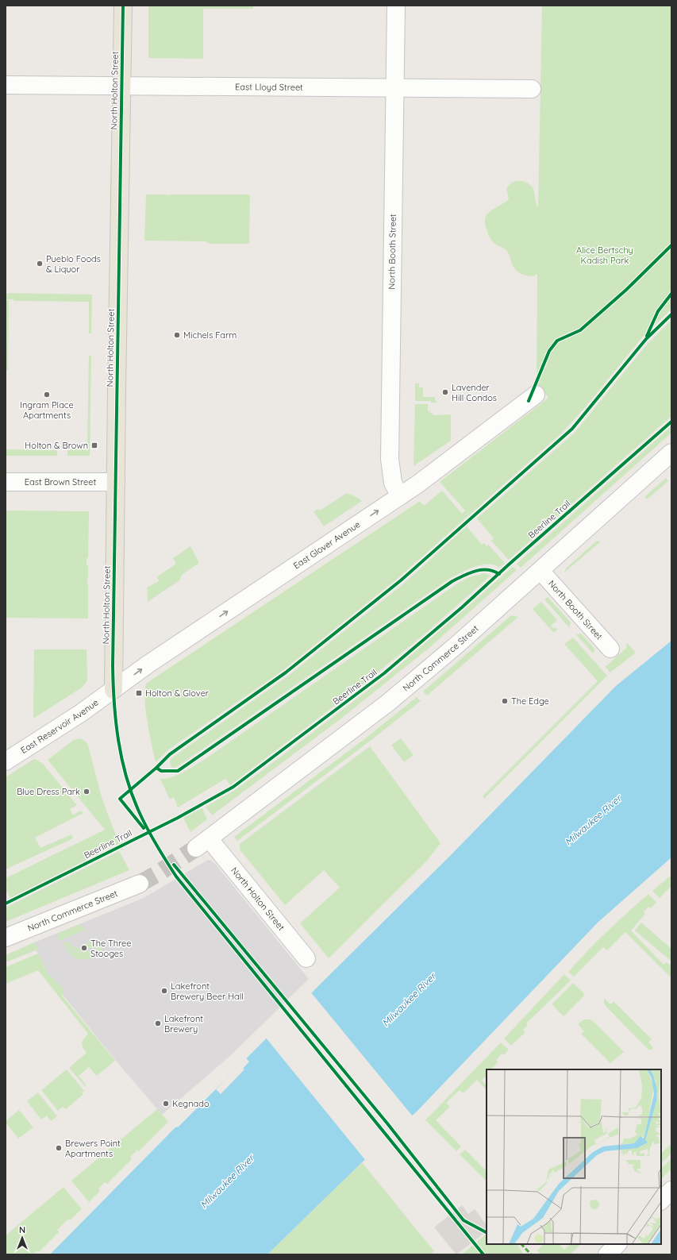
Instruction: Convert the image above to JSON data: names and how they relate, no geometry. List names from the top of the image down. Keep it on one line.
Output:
{"streets":{"main road":["North Holton Street"],"street":["East Lloyd Street","North Booth Street","East Brown Street","East Glover Avenue","North Commerce Street","East Reservoir Avenue"],"cycle path":["Beerline Trail"]},"crossings":[["East Lloyd Street","North Holton Street"],["East Lloyd Street","North Booth Street"],["North Holton Street","East Brown Street"],["North Holton Street","East Glover Avenue"],["North Holton Street","North Commerce Street"],["North Holton Street","East Reservoir Avenue"],["North Booth Street","East Glover Avenue"],["North Booth Street","North Commerce Street"],["East Glover Avenue","East Reservoir Avenue"]],"one_way":["East Glover Avenue"],"water":["Milwaukee River"],"parks":["Alice Bertschy Kadish Park"],"places":{"other":["Pueblo Foods & Liquor","Michels Farm","Lavender Hill Condos","Ingram Place Apartments","The Edge","Blue Dress Park","The Three Stooges","Lakefront Brewery Beer Hall","Lakefront Brewery","Kegnado","Brewers Point Apartments"],"transit":["Holton & Brown","Holton & Glover"]},"north":"top"}
